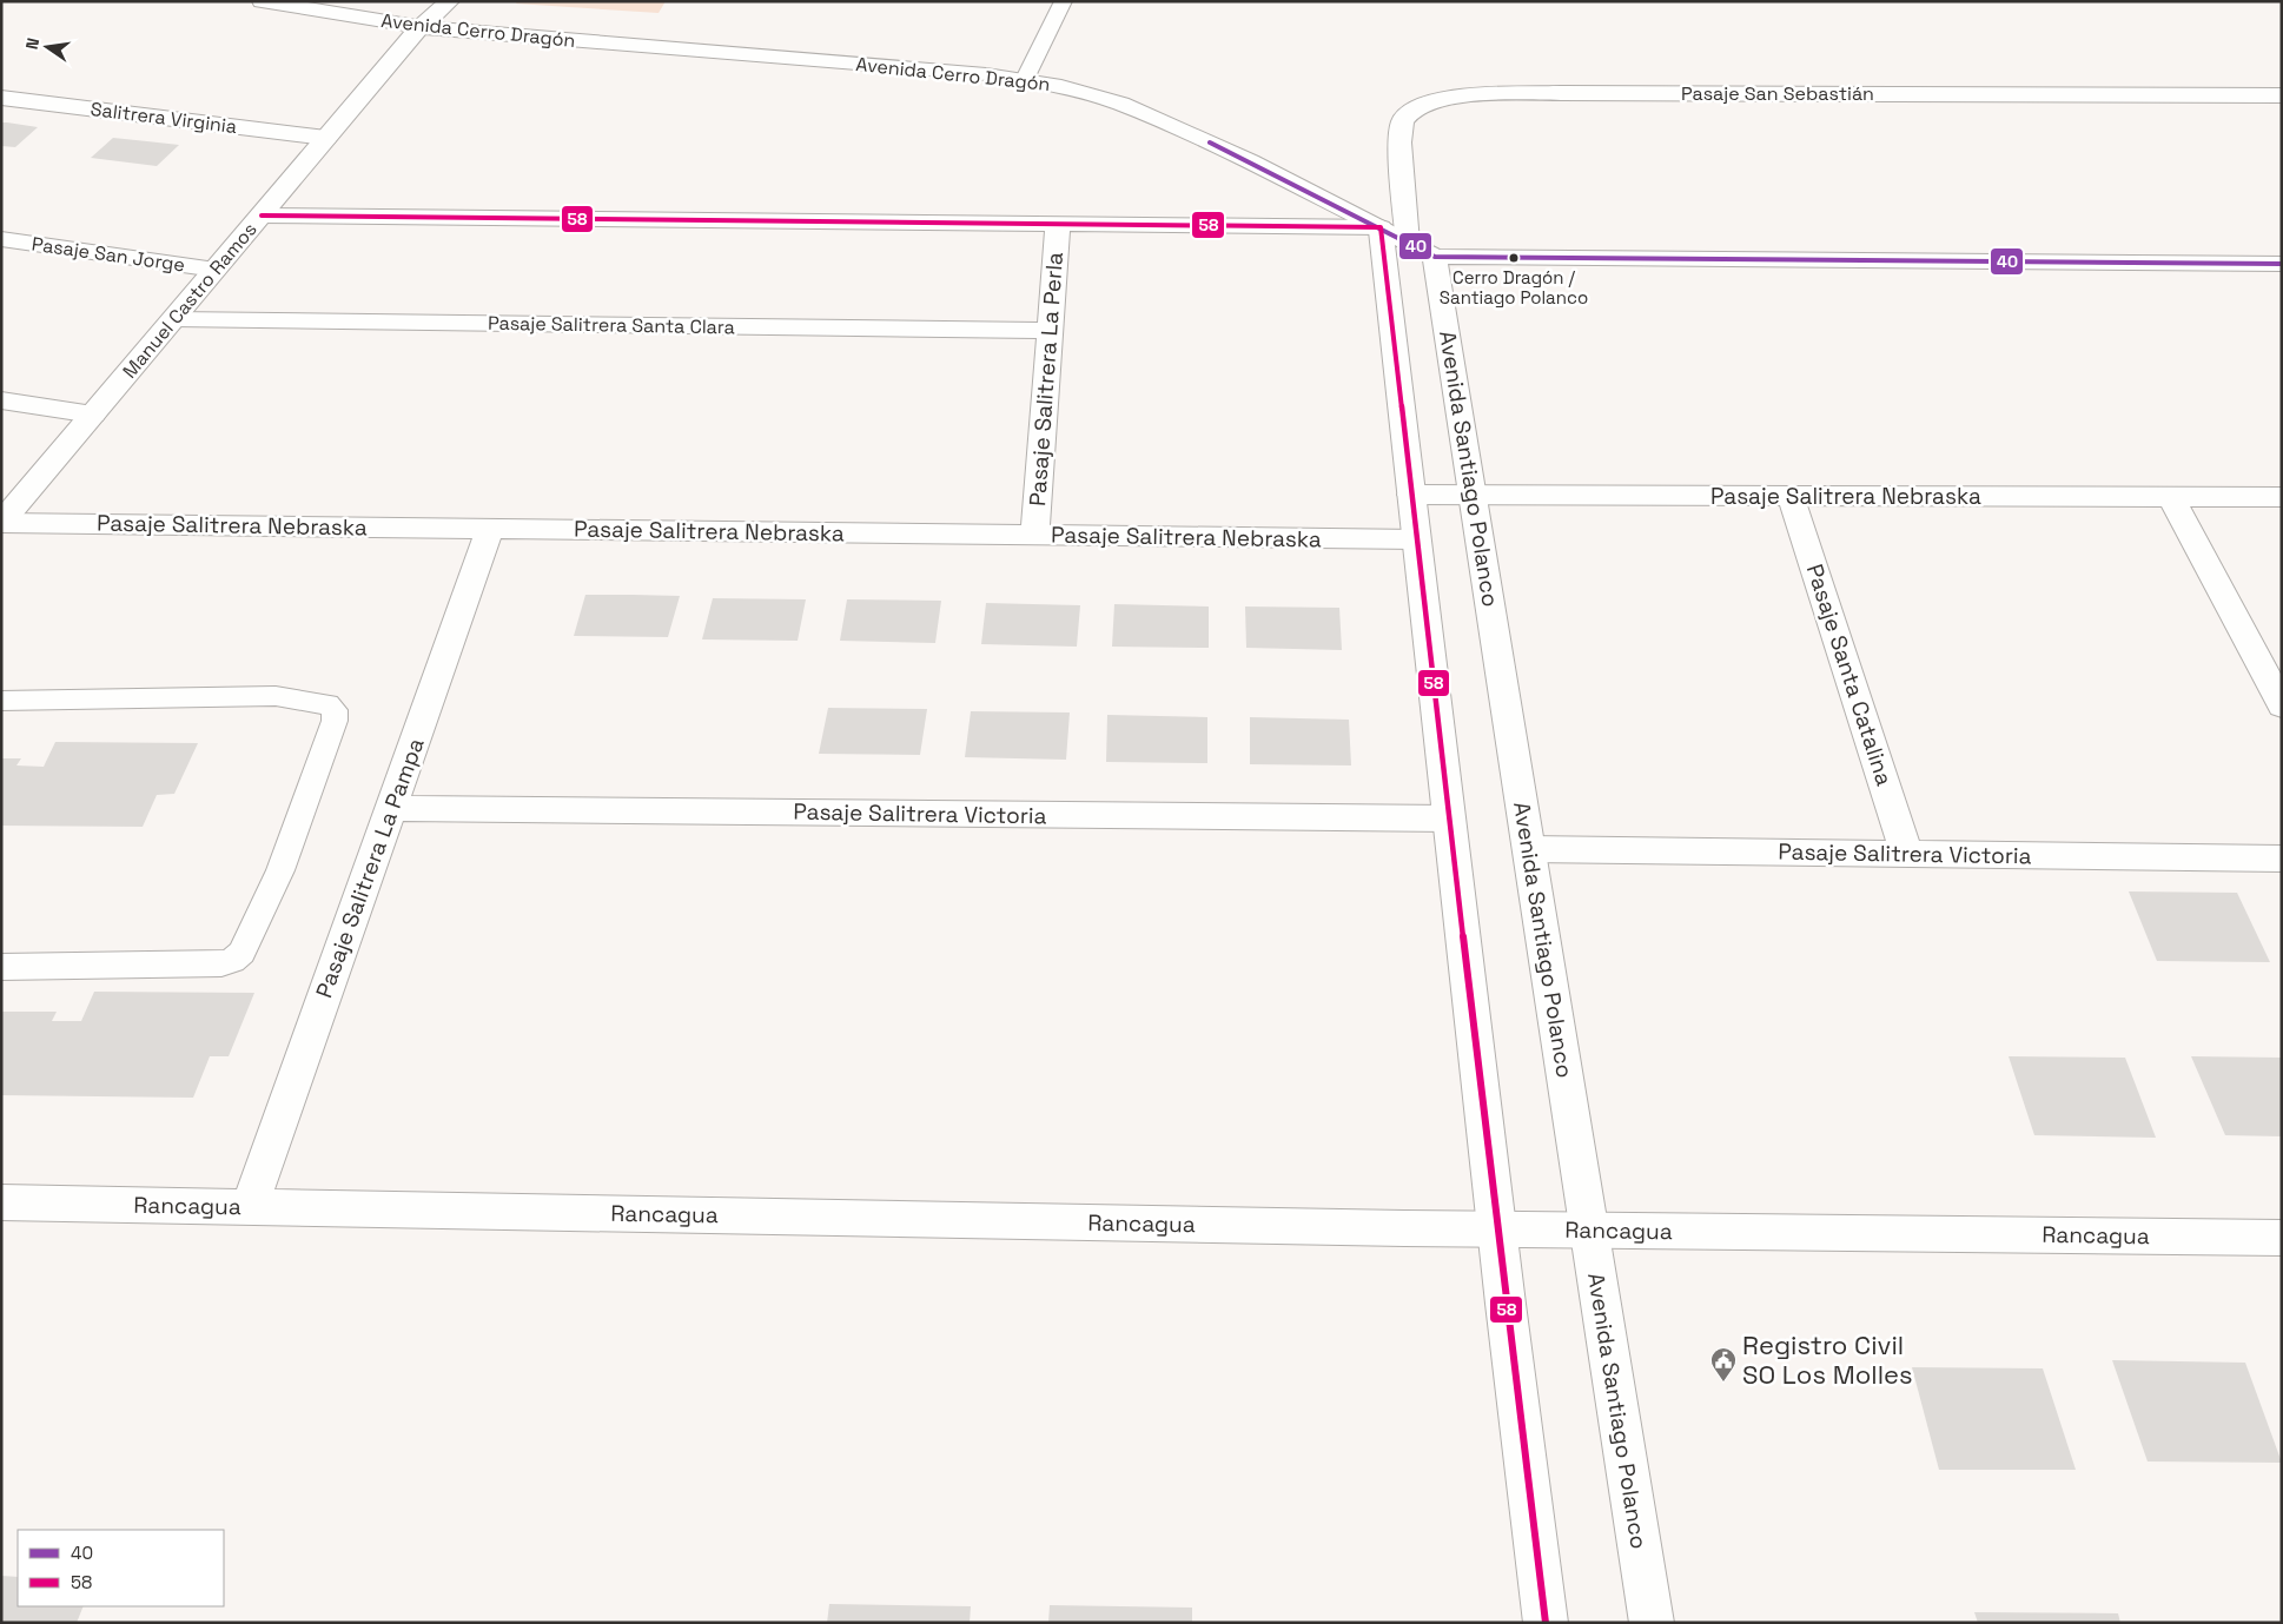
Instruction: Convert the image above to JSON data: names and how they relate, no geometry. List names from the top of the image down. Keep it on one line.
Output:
{"streets":{"street":["Avenida Cerro Dragón","Pasaje San Sebastián","Salitrera Virginia","Pasaje San Jorge","Manuel Castro Ramos","Pasaje Salitrera Santa Clara","Pasaje Salitrera La Perla","Avenida Santiago Polanco","Pasaje Salitrera Nebraska","Pasaje Santa Catalina","Pasaje Salitrera Victoria","Pasaje Salitrera La Pampa","Rancagua"]},"crossings":[["Avenida Cerro Dragón","Pasaje San Sebastián"],["Avenida Cerro Dragón","Manuel Castro Ramos"],["Avenida Cerro Dragón","Avenida Santiago Polanco"],["Pasaje San Sebastián","Avenida Santiago Polanco"],["Salitrera Virginia","Manuel Castro Ramos"],["Pasaje San Jorge","Manuel Castro Ramos"],["Manuel Castro Ramos","Pasaje Salitrera Santa Clara"],["Manuel Castro Ramos","Pasaje Salitrera Nebraska"],["Pasaje Salitrera Santa Clara","Pasaje Salitrera La Perla"],["Pasaje Salitrera La Perla","Pasaje Salitrera Nebraska"],["Avenida Santiago Polanco","Pasaje Salitrera Nebraska"],["Avenida Santiago Polanco","Pasaje Salitrera Victoria"],["Avenida Santiago Polanco","Rancagua"],["Pasaje Salitrera Nebraska","Pasaje Santa Catalina"],["Pasaje Salitrera Nebraska","Pasaje Salitrera La Pampa"],["Pasaje Santa Catalina","Pasaje Salitrera Victoria"],["Pasaje Salitrera Victoria","Pasaje Salitrera La Pampa"],["Pasaje Salitrera La Pampa","Rancagua"]],"places":{"other":["Cerro Dragón / Santiago Polanco"],"public building":["Registro Civil SO Los Molles"]},"lines":["transit line 40","transit line 58"],"legend":["40","58"],"north":"left"}
